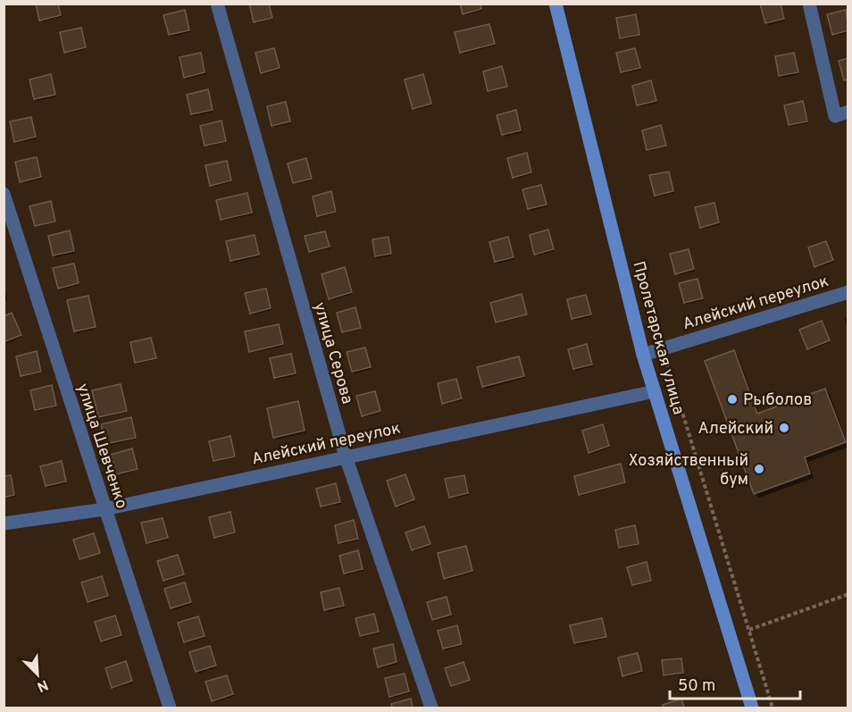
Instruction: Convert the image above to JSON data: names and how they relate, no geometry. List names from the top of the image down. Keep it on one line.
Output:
{"streets":{"main road":["Пролетарская улица"],"street":["Алейский переулок","улица Серова","улица Шевченко"]},"crossings":[["Алейский переулок","Пролетарская улица"],["Алейский переулок","улица Серова"],["Алейский переулок","улица Шевченко"]],"places":["Рыболов","Алейский","Хозяйственный бум"],"scale_bar":"50 m","north":"bottom right"}
